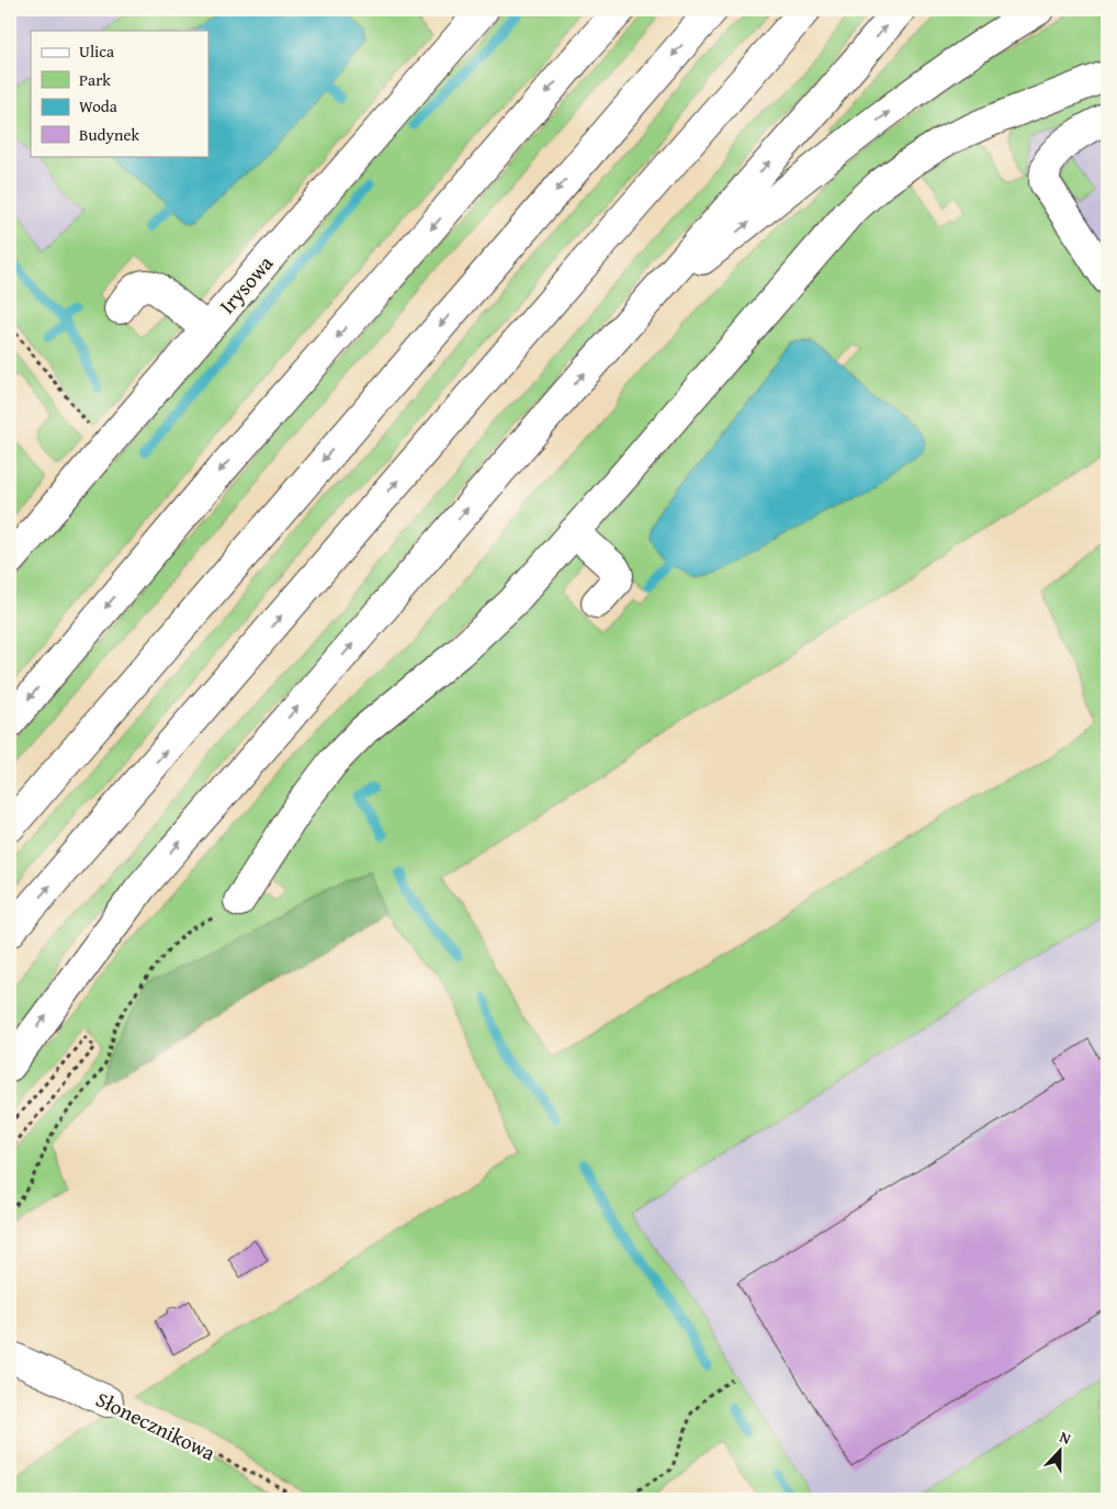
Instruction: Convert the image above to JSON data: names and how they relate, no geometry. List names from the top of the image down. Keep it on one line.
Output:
{"streets":{"main road":["Irysowa","Słonecznikowa"]},"legend":["Ulica","Park","Woda","Budynek"],"north":"top"}
